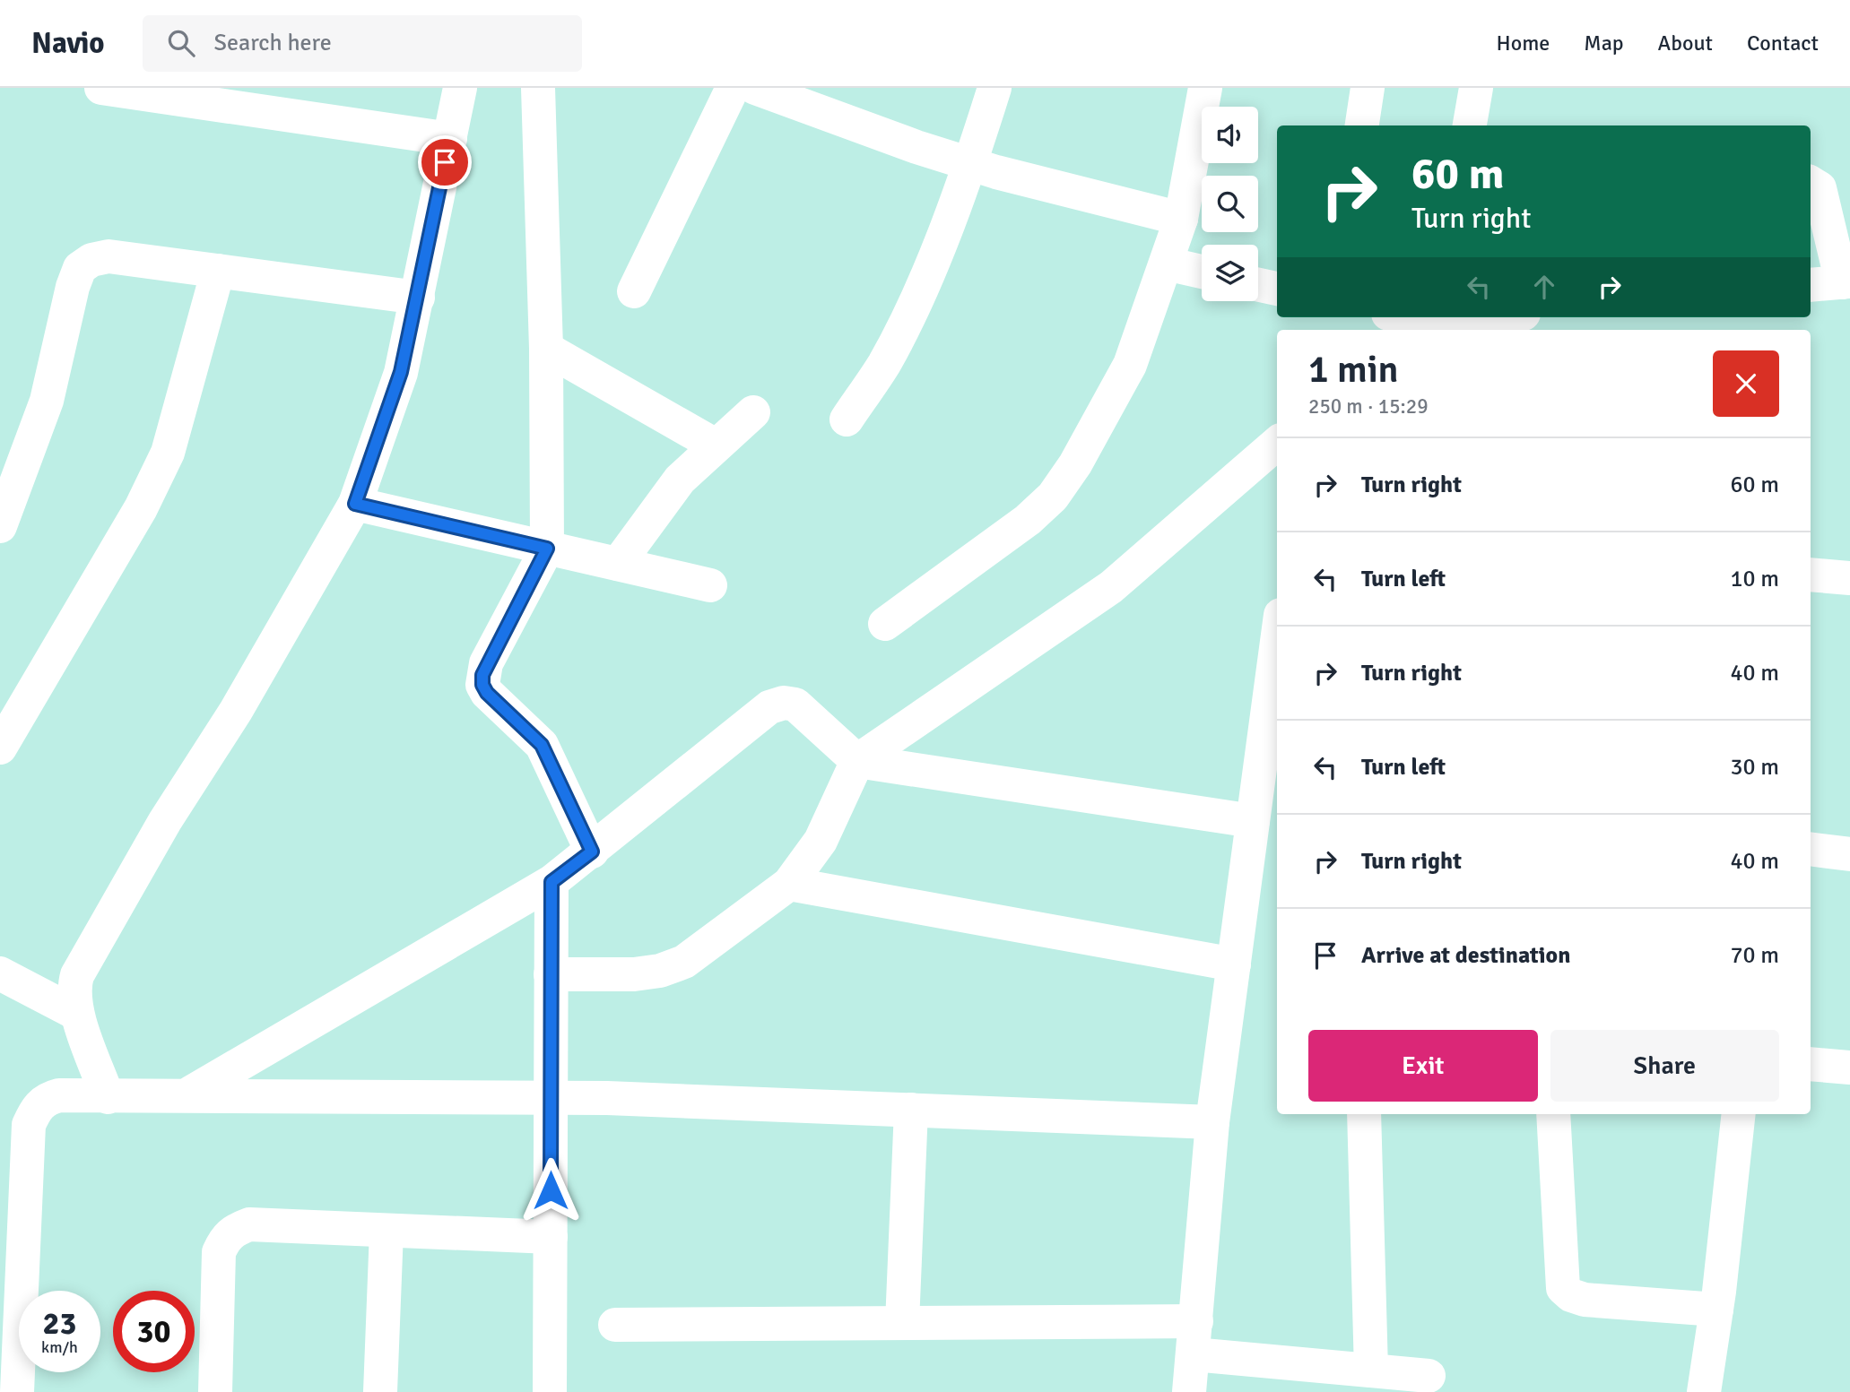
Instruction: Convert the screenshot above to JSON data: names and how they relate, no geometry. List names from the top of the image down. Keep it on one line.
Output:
{"page":{"header":"Navio","search":"Search here","nav":["Home","Map","About","Contact"],"turn":["60 m","Turn right"],"heading":["1 min","250 m · 15:29"],"list":[{"name":"Turn right","value":"60 m"},{"name":"Turn left","value":"10 m"},{"name":"Turn right","value":"40 m"},{"name":"Turn left","value":"30 m"},{"name":"Turn right","value":"40 m"},{"name":"Arrive at destination","value":"70 m"}],"buttons":["Exit","Share"],"speed":"23 km/h","limit":"30"}}
